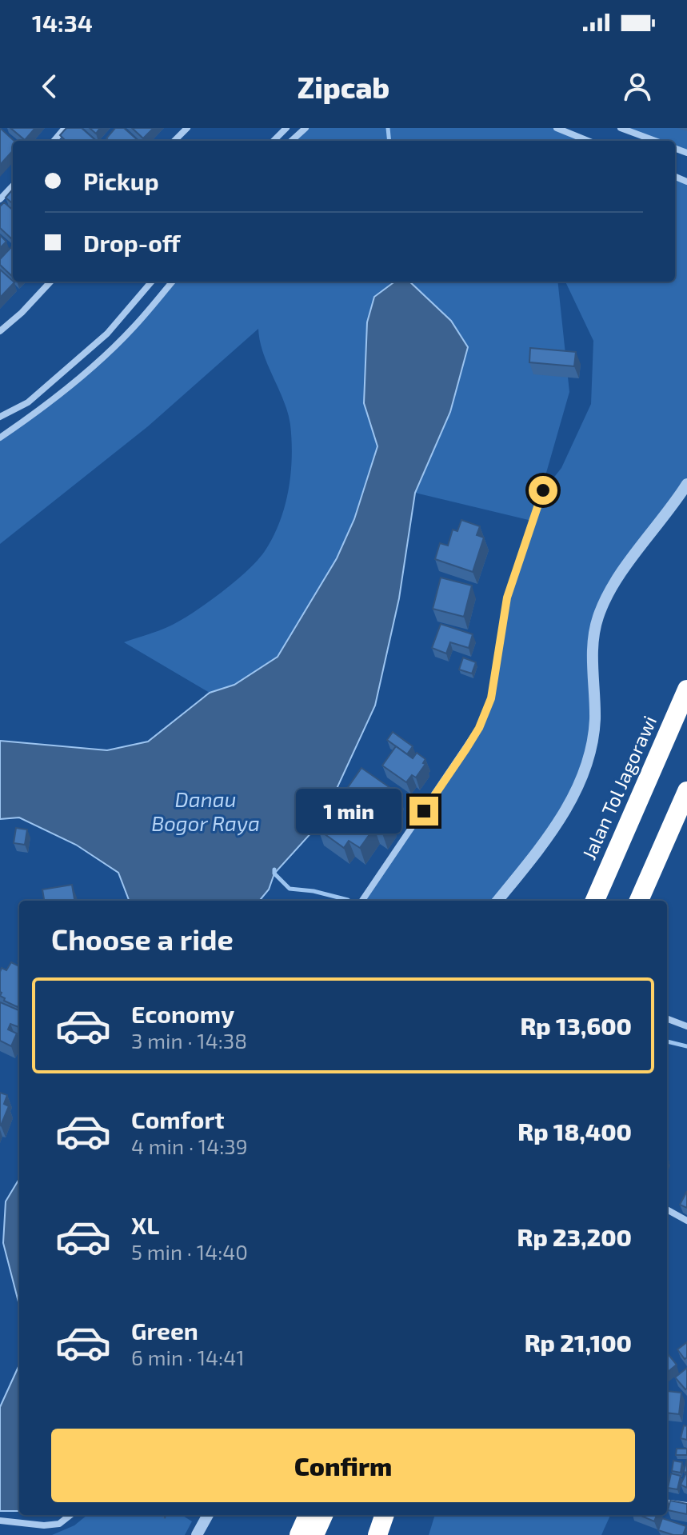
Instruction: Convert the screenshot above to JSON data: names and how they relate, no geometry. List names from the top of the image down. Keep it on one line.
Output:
{"streets":{"highway":["Jalan Tol Jagorawi"]},"water":["Danau Bogor Raya"],"page":{"status":"14:34","header":"Zipcab","banner":["Pickup","Drop-off"],"bubble":"1 min","heading":"Choose a ride","list":[{"name":"Economy","note":"3 min · 14:38","value":"Rp 13,600"},{"name":"Comfort","note":"4 min · 14:39","value":"Rp 18,400"},{"name":"XL","note":"5 min · 14:40","value":"Rp 23,200"},{"name":"Green","note":"6 min · 14:41","value":"Rp 21,100"}],"buttons":"Confirm"}}
